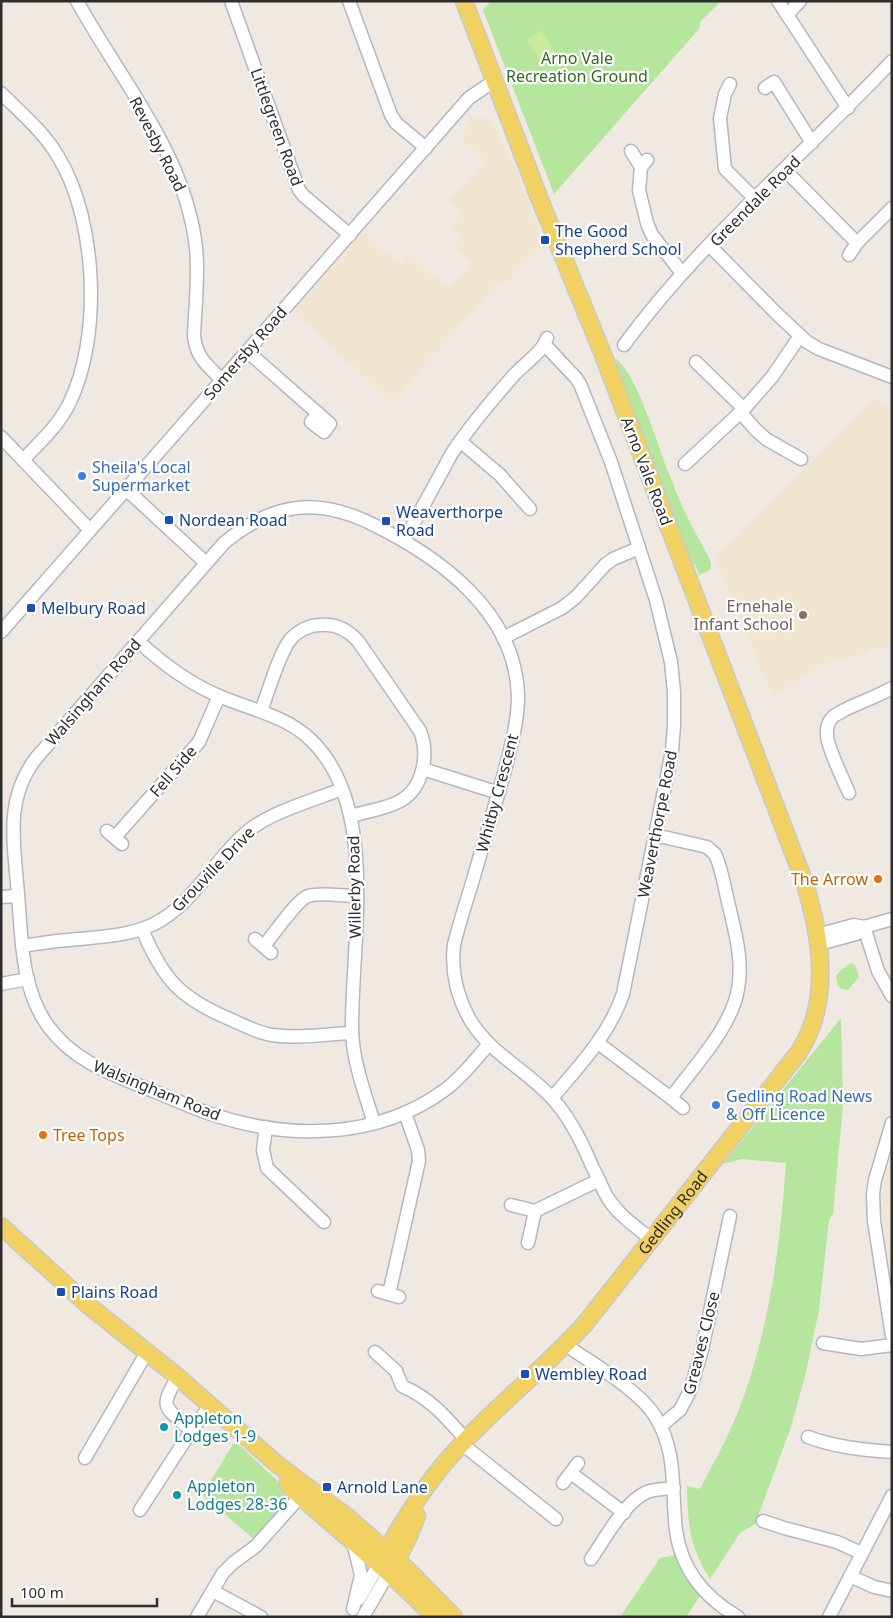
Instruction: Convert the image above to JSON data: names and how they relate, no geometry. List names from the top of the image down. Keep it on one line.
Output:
{"streets":{"main road":["Arno Vale Road","Gedling Road"],"street":["Littlegreen Road","Revesby Road","Greendale Road","Somersby Road","Walsingham Road","Fell Side","Whitby Crescent","Weaverthorpe Road","Grouville Drive","Willerby Road","Greaves Close"]},"crossings":[["Littlegreen Road","Somersby Road"],["Revesby Road","Somersby Road"],["Somersby Road","Arno Vale Road"],["Arno Vale Road","Gedling Road"],["Walsingham Road","Whitby Crescent"],["Walsingham Road","Grouville Drive"],["Walsingham Road","Willerby Road"],["Fell Side","Willerby Road"],["Whitby Crescent","Weaverthorpe Road"],["Whitby Crescent","Gedling Road"],["Grouville Drive","Willerby Road"]],"parks":["Arno Vale Recreation Ground"],"places":{"transit":["The Good Shepherd School","Nordean Road","Weaverthorpe Road","Melbury Road","Plains Road","Wembley Road","Arnold Lane"],"other":["Sheila's Local Supermarket","Ernehale Infant School","The Arrow","Gedling Road News & Off Licence","Tree Tops","Appleton Lodges 1-9","Appleton Lodges 28-36"]},"scale_bar":"100 m"}
